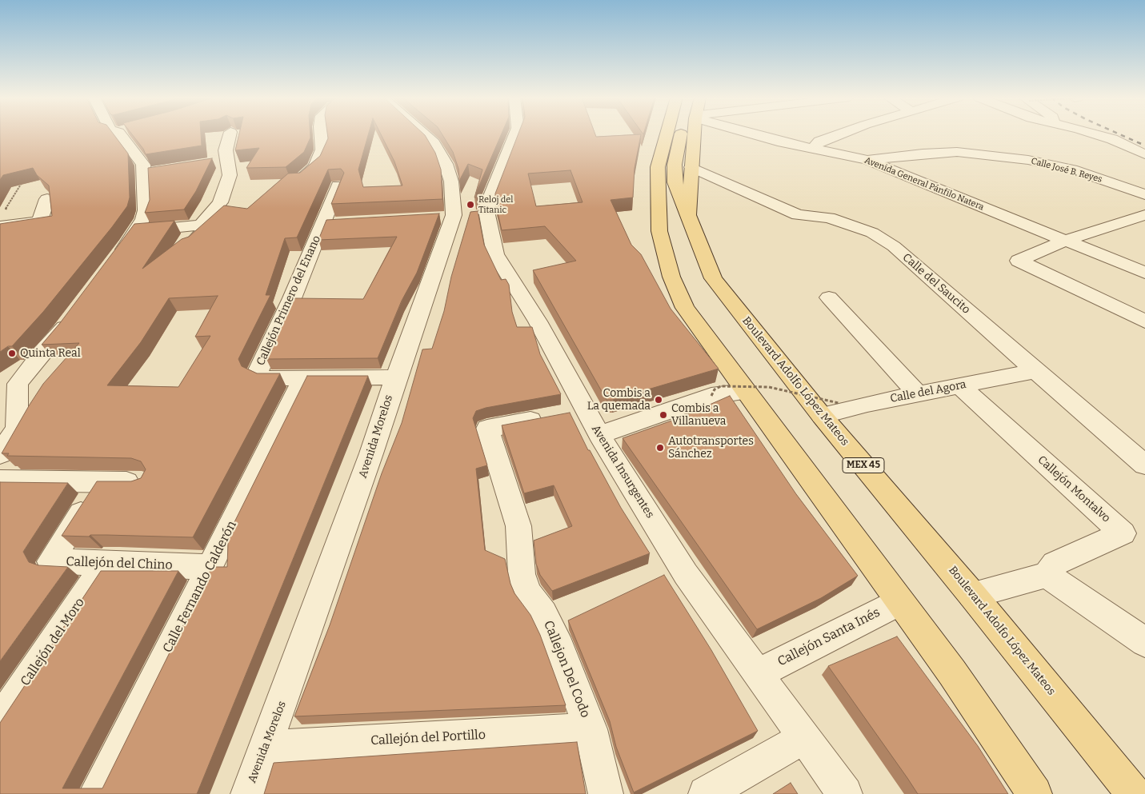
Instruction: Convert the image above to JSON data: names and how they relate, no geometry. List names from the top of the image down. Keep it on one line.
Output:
{"streets":{"main road":["Boulevard Adolfo López Mateos","MEX 45"],"street":["Calle José B. Reyes","Avenida General Pánfilo Natera","Calle del Saucito","Callejón Primero del Enano","Calle del Agora","Avenida Morelos","Avenida Insurgentes","Callejón Montalvo","Callejón del Chino","Calle Fernando Calderón","Callejón Santa Inés","Callejón del Moro","Callejon Del Codo","Callejón del Portillo"]},"crossings":[["Calle José B. Reyes","Avenida General Pánfilo Natera"],["Calle del Saucito","Boulevard Adolfo López Mateos"],["Calle del Saucito","Calle del Agora"],["Callejón Primero del Enano","Calle Fernando Calderón"],["Boulevard Adolfo López Mateos","Calle del Agora"],["Boulevard Adolfo López Mateos","Callejón Montalvo"],["Calle del Agora","Callejón Montalvo"],["Avenida Morelos","Avenida Insurgentes"],["Avenida Morelos","Callejón del Portillo"],["Avenida Insurgentes","Callejón Santa Inés"],["Avenida Insurgentes","Callejon Del Codo"],["Callejón del Chino","Calle Fernando Calderón"],["Callejón del Chino","Callejón del Moro"],["Callejon Del Codo","Callejón del Portillo"]],"places":["Reloj del Titanic","Quinta Real","Combis a La quemada","Combis a Villanueva","Autotransportes Sánchez"]}
